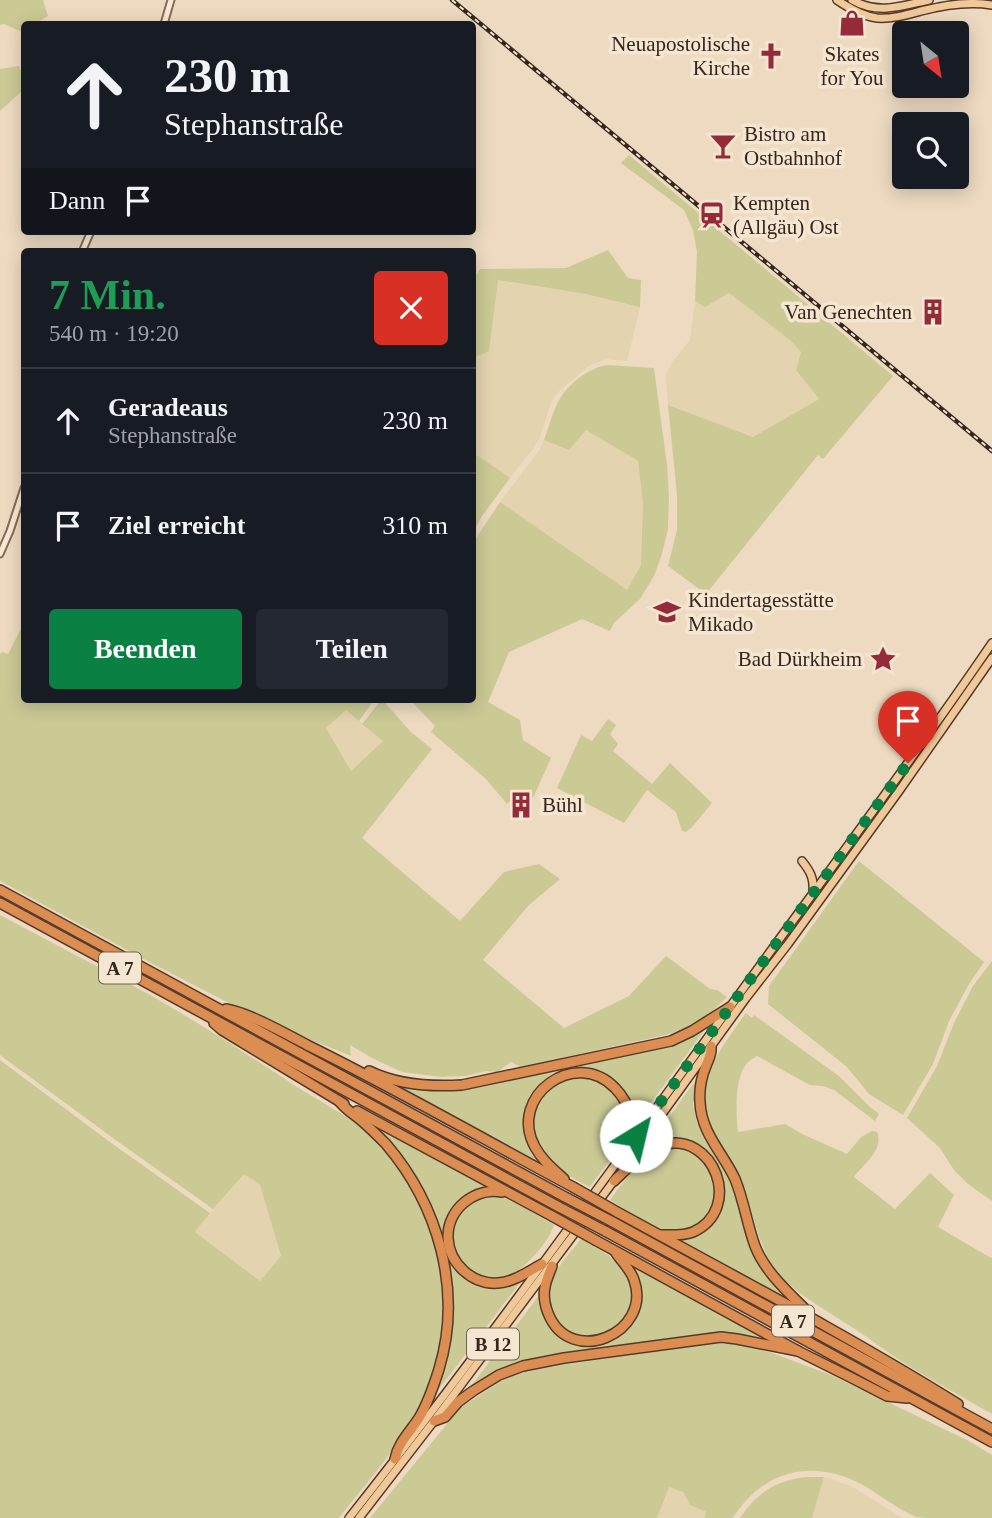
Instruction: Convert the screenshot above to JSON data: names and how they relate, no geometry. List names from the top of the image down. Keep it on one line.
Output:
{"streets":{"highway":["A 7"],"main road":["B 12"]},"crossings":[["A 7","B 12"]],"places":{"shop":["Skates for You"],"church":["Neuapostolische Kirche"],"bar":["Bistro am Ostbahnhof"],"station":["Kempten (Allgäu) Ost"],"building":["Van Genechten","Bühl"],"school or university":["Kindertagesstätte Mikado"],"place":["Bad Dürkheim"]},"north":"bottom right","page":{"turn":["230 m","Stephanstraße"],"then":"Dann","heading":["7 Min.","540 m · 19:20"],"list":[{"name":"Geradeaus","note":"Stephanstraße","value":"230 m"},{"name":"Ziel erreicht","value":"310 m"}],"buttons":["Beenden","Teilen"]}}
